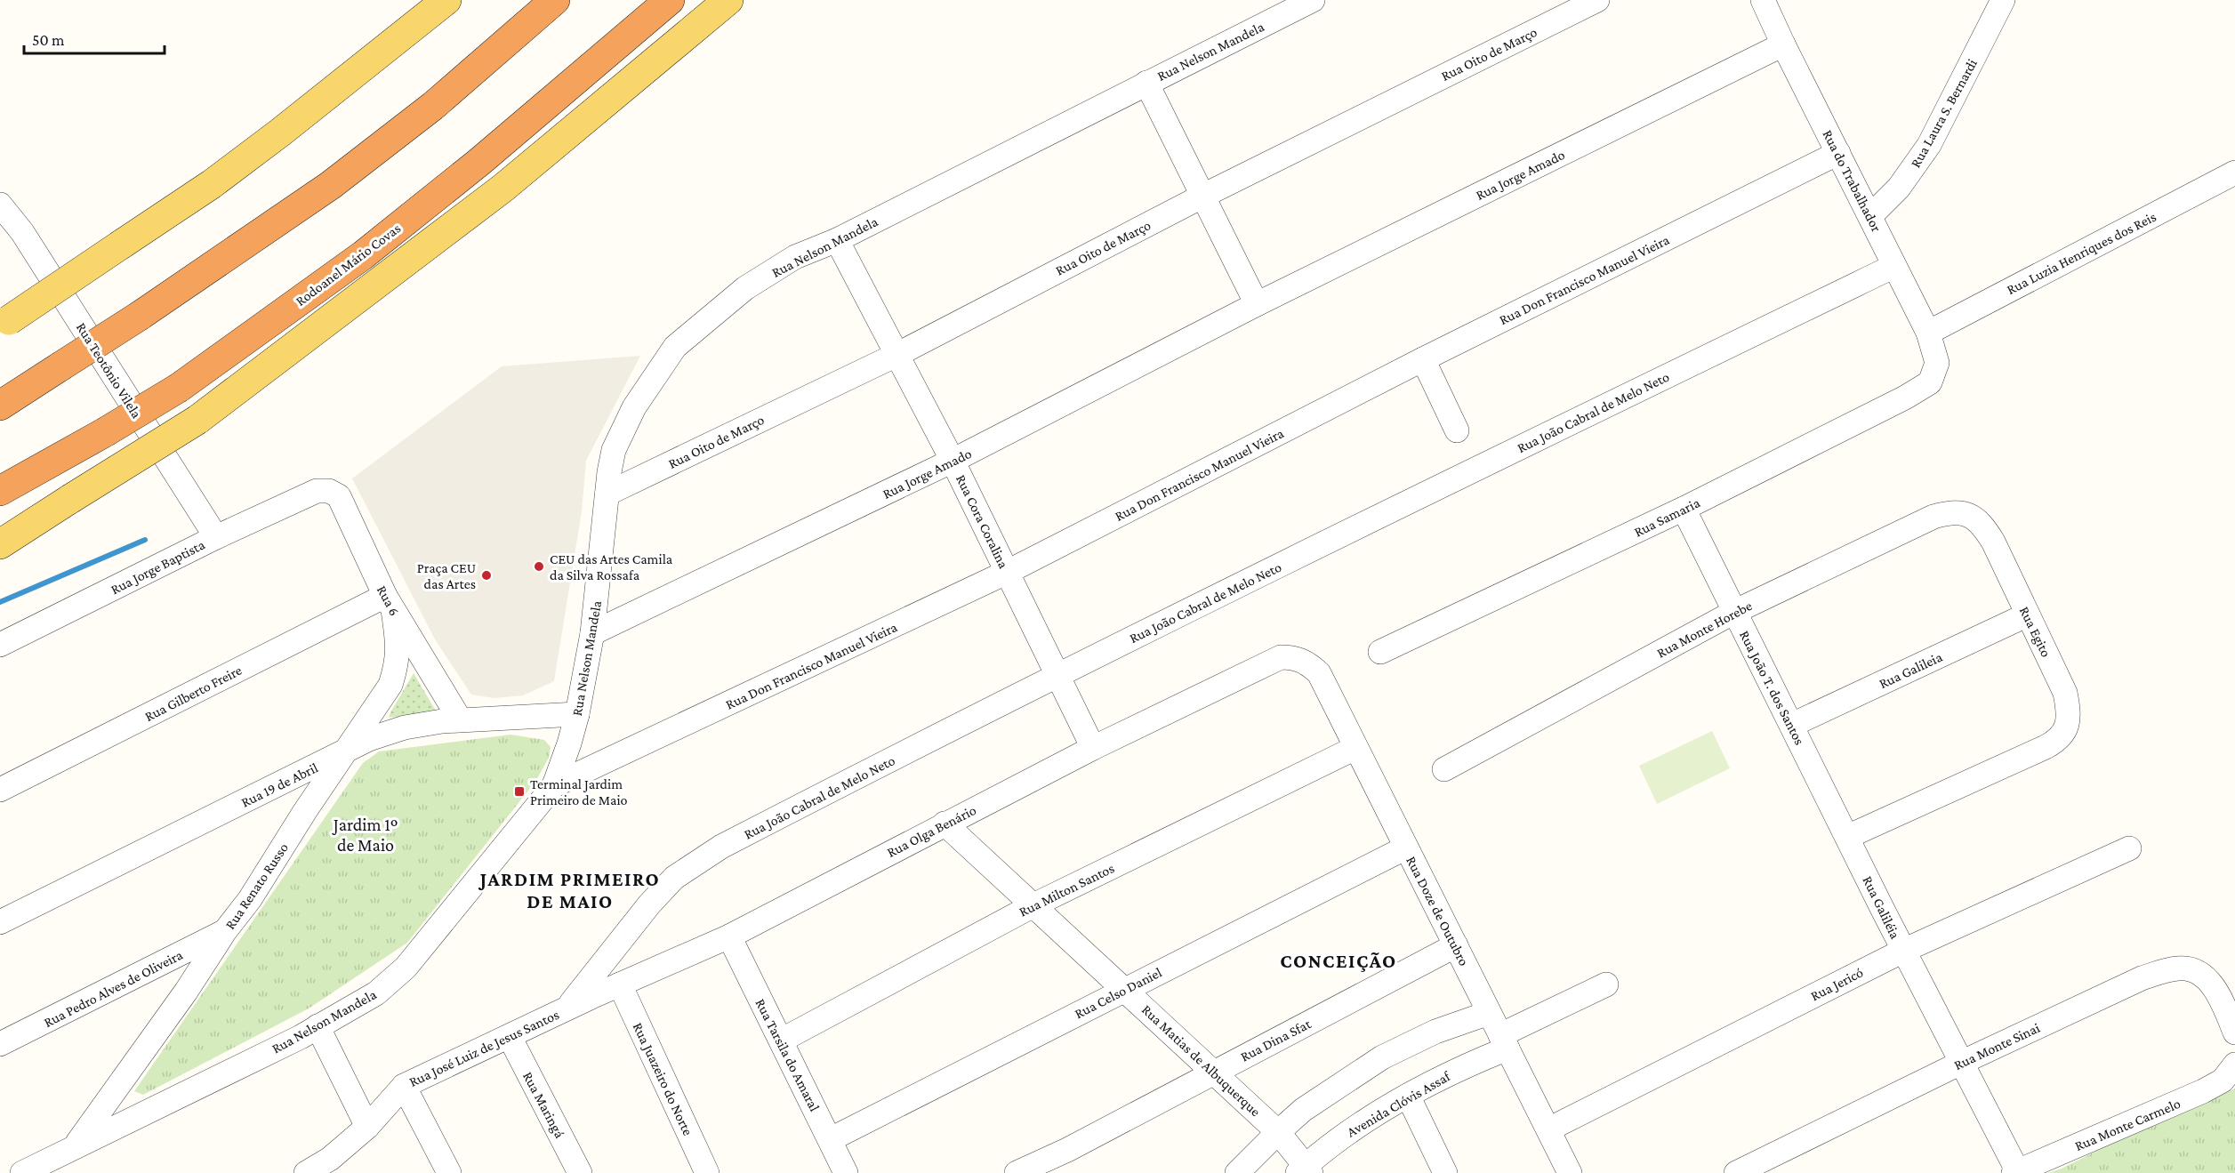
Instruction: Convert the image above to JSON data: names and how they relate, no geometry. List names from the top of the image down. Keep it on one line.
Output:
{"streets":{"highway":["Rodoanel Mário Covas"],"street":["Rua Nelson Mandela","Rua Oito de Março","Rua Laura S. Bernardi","Rua Jorge Amado","Rua do Trabalhador","Rua Luzia Henriques dos Reis","Rua Don Francisco Manuel Vieira","Rua Teotônio Vilela","Rua João Cabral de Melo Neto","Rua Samaria","Rua Cora Coralina","Rua Jorge Baptista","Rua 6","Rua Monte Horebe","Rua Egito","Rua Galileia","Rua João T. dos Santos","Rua Gilberto Freire","Rua 19 de Abril","Rua Olga Benário","Rua Renato Russo","Rua Milton Santos","Rua Galiléia","Rua Doze de Outubro","Rua Jericó","Rua Pedro Alves de Oliveira","Rua Celso Daniel","Rua Dina Sfat","Rua Monte Sinai","Rua José Luiz de Jesus Santos","Rua Tarsila do Amaral","Rua Matias de Albuquerque","Rua Juazeiro do Norte","Avenida Clóvis Assaf","Rua Maringá","Rua Monte Carmelo"]},"crossings":[["Rua Nelson Mandela","Rua Oito de Março"],["Rua Nelson Mandela","Rua Jorge Amado"],["Rua Nelson Mandela","Rua Don Francisco Manuel Vieira"],["Rua Nelson Mandela","Rua Cora Coralina"],["Rua Nelson Mandela","Rua 19 de Abril"],["Rua Nelson Mandela","Rua Renato Russo"],["Rua Oito de Março","Rua Cora Coralina"],["Rua Laura S. Bernardi","Rua do Trabalhador"],["Rua Jorge Amado","Rua do Trabalhador"],["Rua Jorge Amado","Rua Cora Coralina"],["Rua do Trabalhador","Rua Luzia Henriques dos Reis"],["Rua do Trabalhador","Rua Don Francisco Manuel Vieira"],["Rua do Trabalhador","Rua João Cabral de Melo Neto"],["Rua do Trabalhador","Rua Samaria"],["Rua Don Francisco Manuel Vieira","Rua Cora Coralina"],["Rua Teotônio Vilela","Rua Jorge Baptista"],["Rua João Cabral de Melo Neto","Rua Cora Coralina"],["Rua João Cabral de Melo Neto","Rua Olga Benário"],["Rua João Cabral de Melo Neto","Rua José Luiz de Jesus Santos"],["Rua Samaria","Rua João T. dos Santos"],["Rua Cora Coralina","Rua Olga Benário"],["Rua Jorge Baptista","Rua 6"],["Rua 6","Rua Gilberto Freire"],["Rua 6","Rua 19 de Abril"],["Rua 6","Rua Renato Russo"],["Rua Monte Horebe","Rua Egito"],["Rua Monte Horebe","Rua João T. dos Santos"],["Rua Egito","Rua Galileia"],["Rua Egito","Rua João T. dos Santos"],["Rua Egito","Rua Galiléia"],["Rua Galileia","Rua João T. dos Santos"],["Rua João T. dos Santos","Rua Galiléia"],["Rua Gilberto Freire","Rua Renato Russo"],["Rua 19 de Abril","Rua Renato Russo"],["Rua Olga Benário","Rua Doze de Outubro"],["Rua Olga Benário","Rua José Luiz de Jesus Santos"],["Rua Olga Benário","Rua Tarsila do Amaral"],["Rua Olga Benário","Rua Matias de Albuquerque"],["Rua Olga Benário","Rua Juazeiro do Norte"],["Rua Renato Russo","Rua Pedro Alves de Oliveira"],["Rua Milton Santos","Rua Doze de Outubro"],["Rua Milton Santos","Rua Tarsila do Amaral"],["Rua Milton Santos","Rua Matias de Albuquerque"],["Rua Galiléia","Rua Jericó"],["Rua Galiléia","Rua Monte Sinai"],["Rua Galiléia","Rua Monte Carmelo"],["Rua Doze de Outubro","Rua Jericó"],["Rua Doze de Outubro","Rua Celso Daniel"],["Rua Doze de Outubro","Rua Dina Sfat"],["Rua Doze de Outubro","Avenida Clóvis Assaf"],["Rua Celso Daniel","Rua Tarsila do Amaral"],["Rua Celso Daniel","Rua Matias de Albuquerque"],["Rua Dina Sfat","Rua Matias de Albuquerque"],["Rua José Luiz de Jesus Santos","Rua Maringá"],["Rua Matias de Albuquerque","Avenida Clóvis Assaf"]],"districts":["Jardim 1º de Maio","JARDIM PRIMEIRO DE MAIO","CONCEIÇÃO"],"places":{"other":["CEU das Artes Camila da Silva Rossafa","Praça CEU das Artes"],"transit":["Terminal Jardim Primeiro de Maio"]},"scale_bar":"50 m"}
